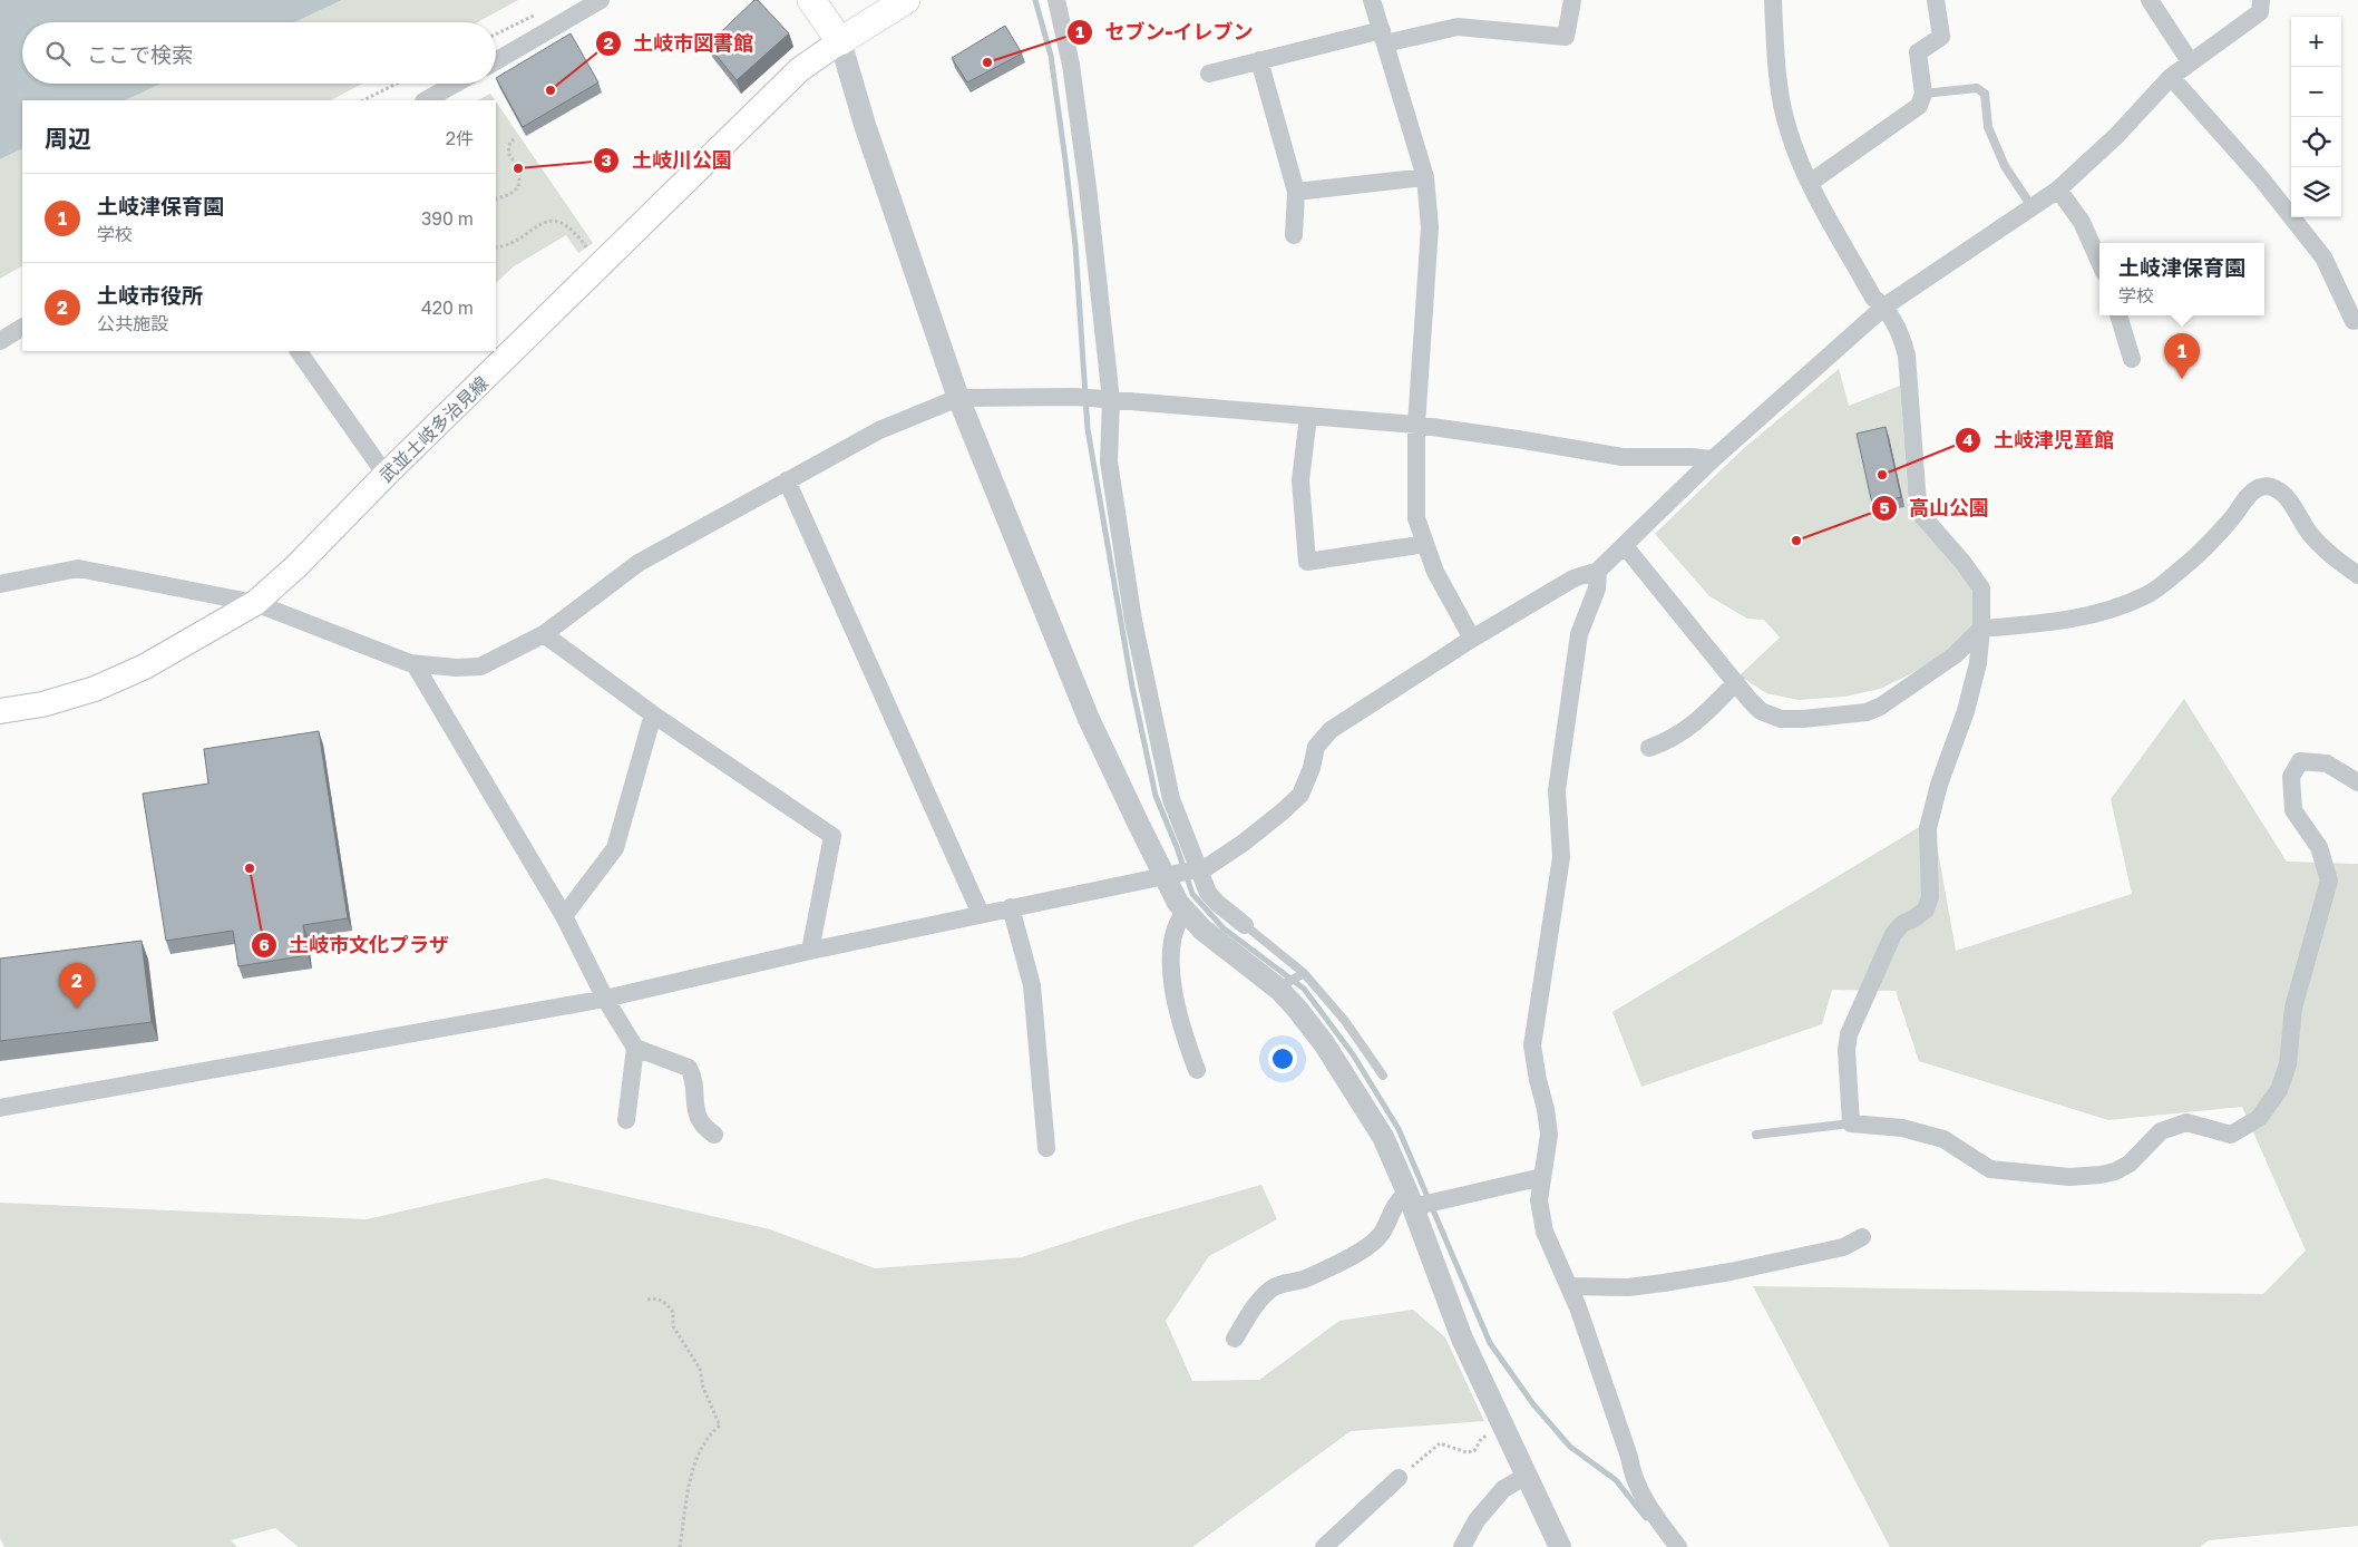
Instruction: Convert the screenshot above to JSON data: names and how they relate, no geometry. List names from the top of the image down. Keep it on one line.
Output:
{"streets":{"main road":["武並土岐多治見線"]},"places":["セブン-イレブン","土岐市図書館","土岐川公園","土岐津児童館","高山公園","土岐市文化プラザ"],"page":{"map_buttons":["+","−"],"search":"ここで検索","heading":["周辺","2件"],"list":[{"mark":"1","name":"土岐津保育園","note":"学校","value":"390 m"},{"mark":"2","name":"土岐市役所","note":"公共施設","value":"420 m"}],"popup":["土岐津保育園","学校"],"pins":["1","2"]}}
